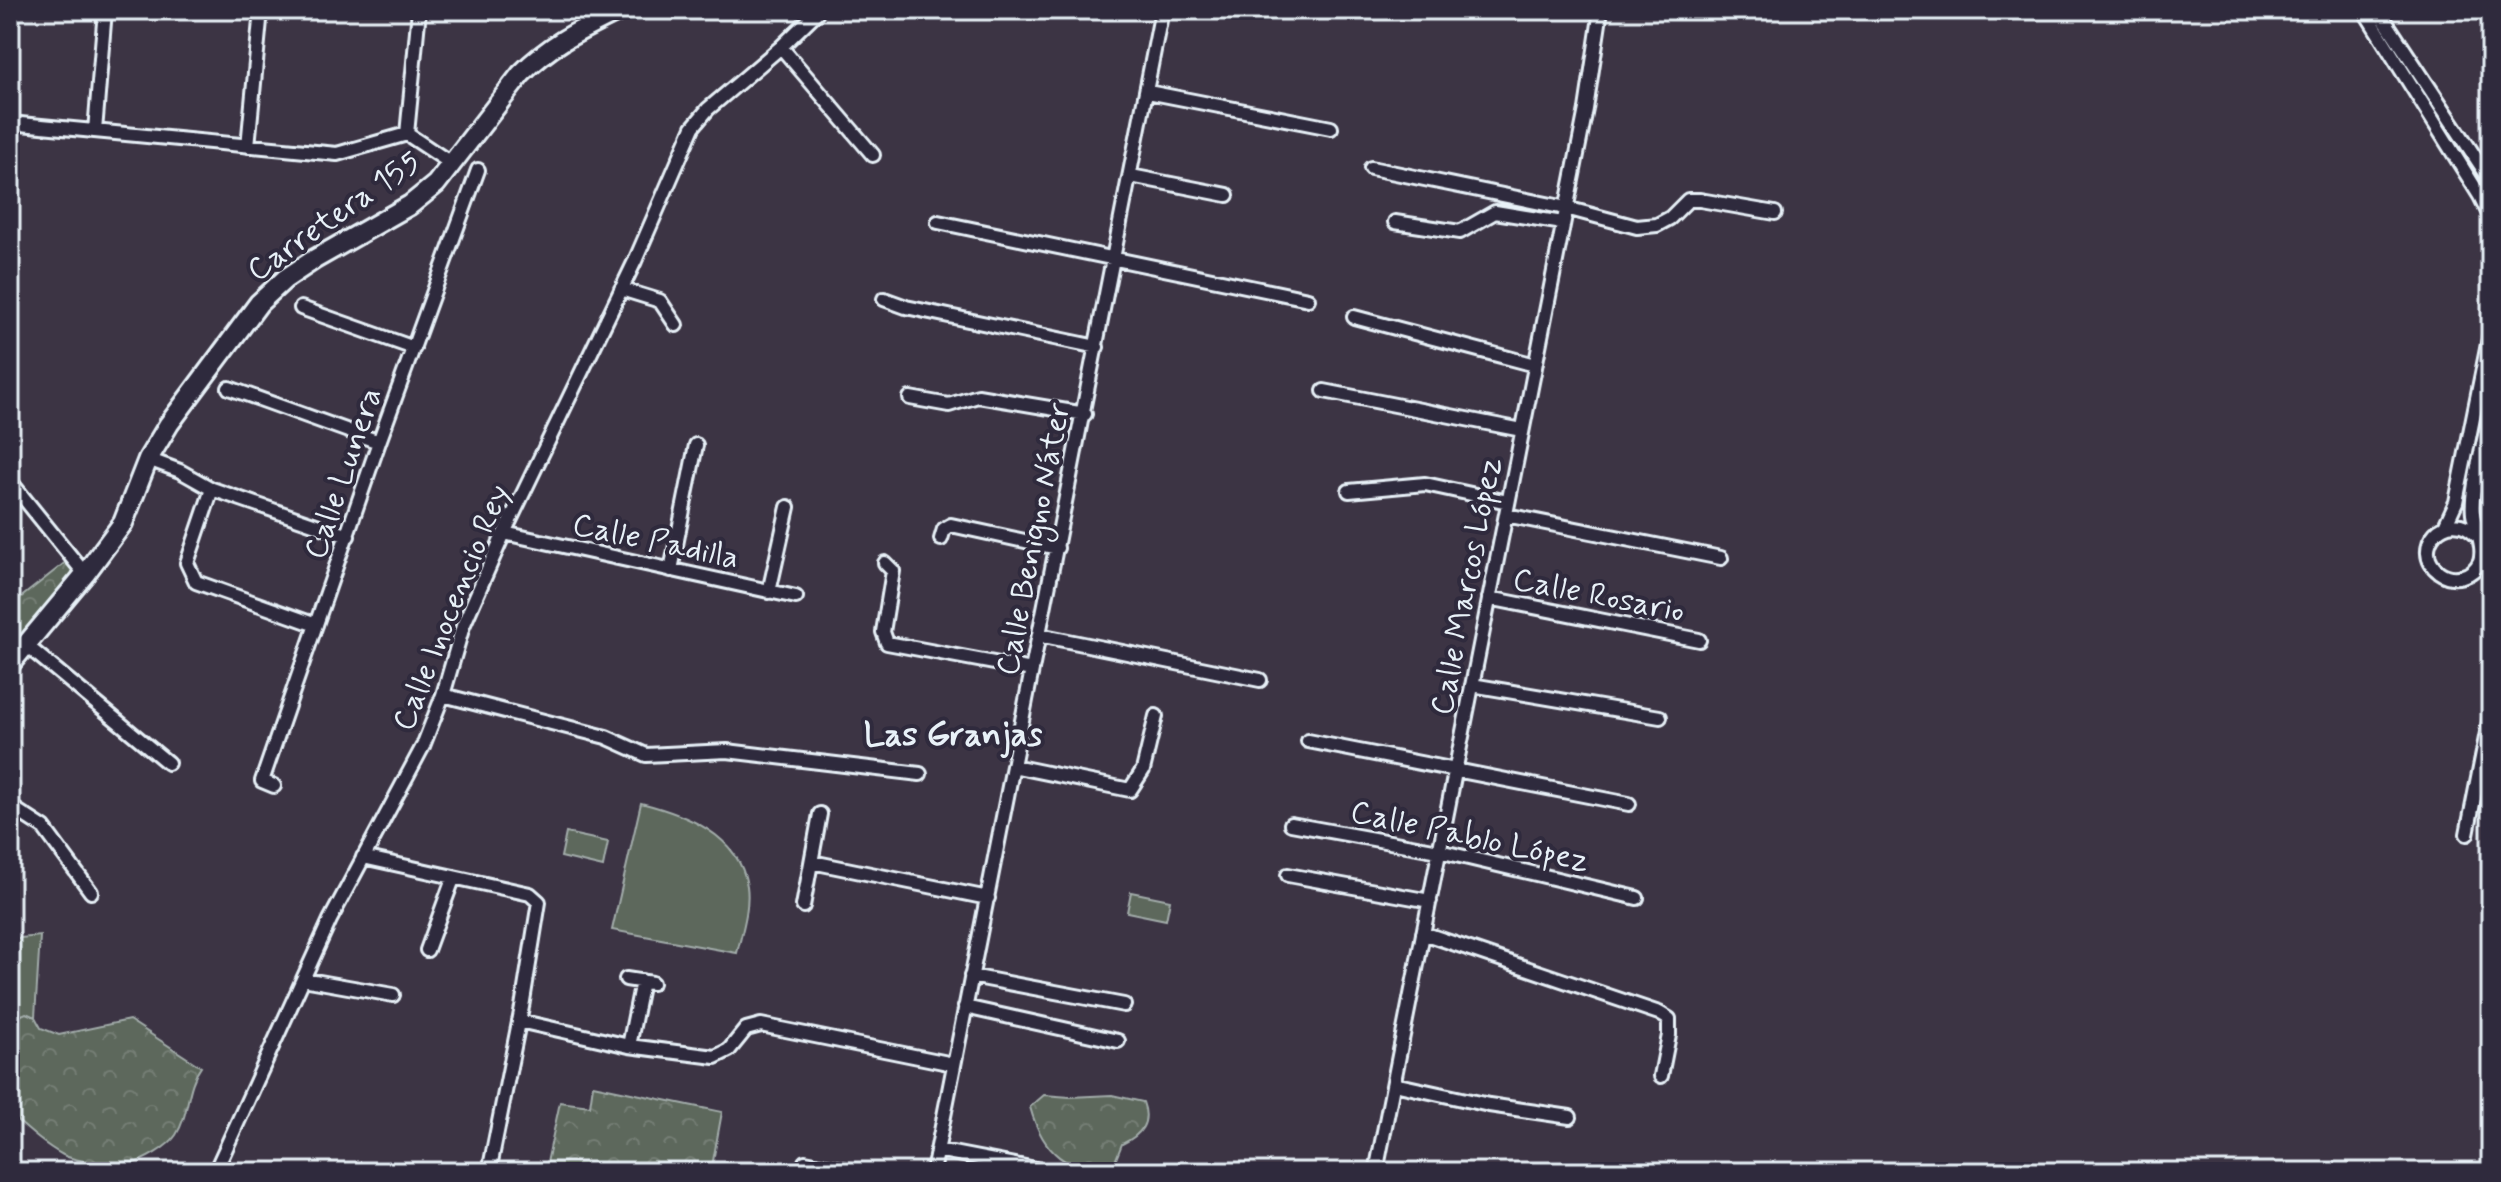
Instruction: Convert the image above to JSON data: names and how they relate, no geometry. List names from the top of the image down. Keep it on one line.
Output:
{"streets":{"street":["Carretera 155","Calle Lunera","Calle Benigno Náter","Calle Padilla","Calle Marcos López","Calle Rosario","Calle Inocencio Rey","Calle Pablo López"]},"crossings":[["Calle Padilla","Calle Inocencio Rey"],["Calle Marcos López","Calle Rosario"],["Calle Marcos López","Calle Pablo López"]],"districts":["Las Granjas"]}
